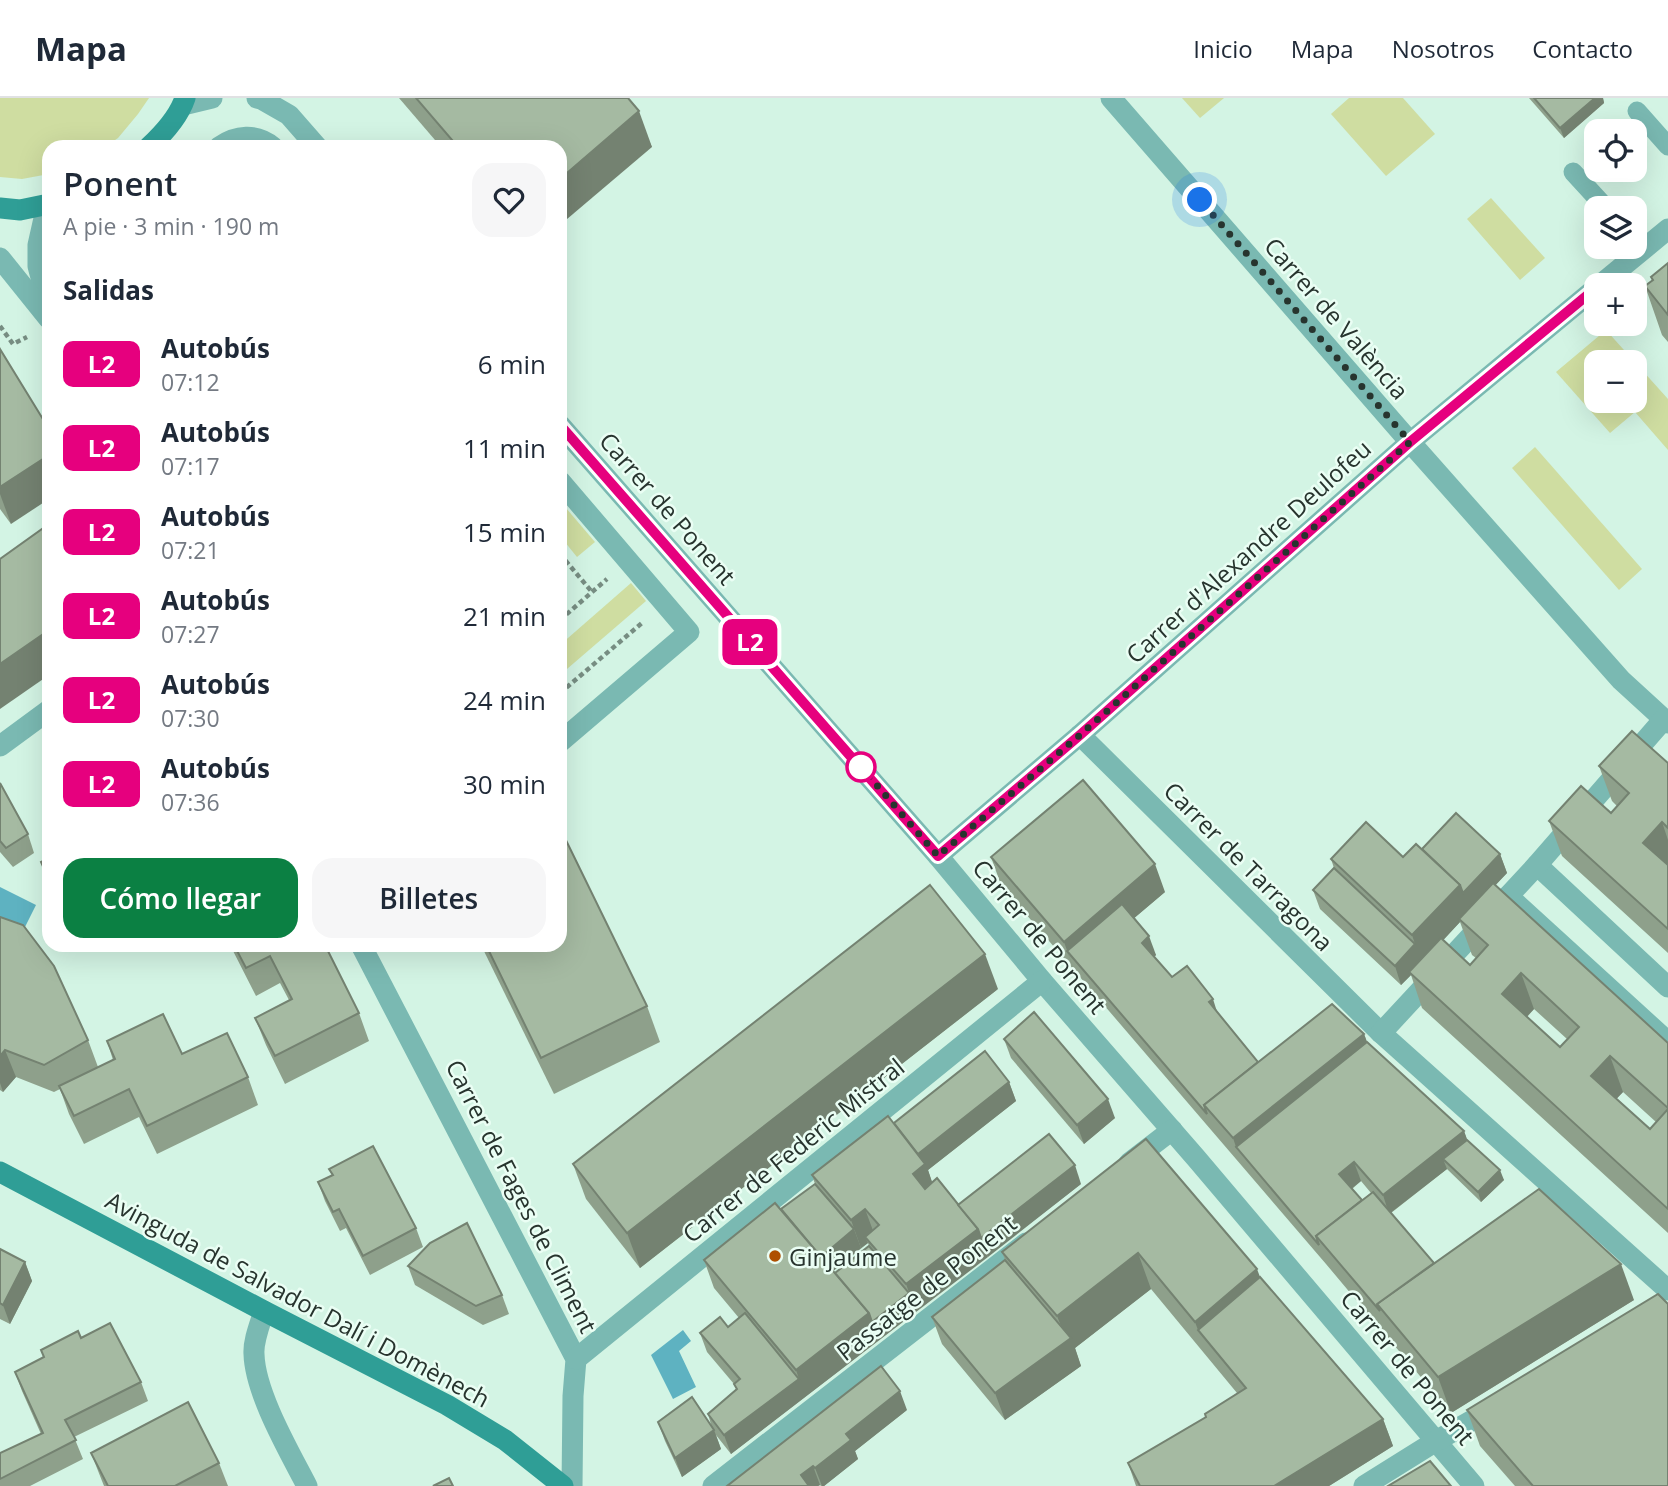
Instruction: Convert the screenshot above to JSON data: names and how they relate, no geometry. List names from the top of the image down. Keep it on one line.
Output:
{"streets":{"main road":["Avinguda de Salvador Dalí i Domènech"],"street":["Carrer de València","Carrer de Ponent","Carrer d'Alexandre Deulofeu","Carrer de Tarragona","Carrer de Federic Mistral","Carrer de Fages de Climent","Passatge de Ponent"]},"crossings":[["Carrer de València","Carrer d'Alexandre Deulofeu"],["Carrer de Ponent","Carrer d'Alexandre Deulofeu"],["Carrer de Ponent","Carrer de Federic Mistral"],["Carrer d'Alexandre Deulofeu","Carrer de Tarragona"],["Carrer de Federic Mistral","Carrer de Fages de Climent"]],"places":["Ginjaume"],"lines":["bus line L2"],"page":{"header":"Mapa","nav":["Inicio","Mapa","Nosotros","Contacto"],"on_map":"L2","map_buttons":["+","−"],"heading":[["Ponent","A pie · 3 min · 190 m"],"Salidas"],"list":[{"mark":"L2","name":"Autobús","note":"07:12","value":"6 min"},{"mark":"L2","name":"Autobús","note":"07:17","value":"11 min"},{"mark":"L2","name":"Autobús","note":"07:21","value":"15 min"},{"mark":"L2","name":"Autobús","note":"07:27","value":"21 min"},{"mark":"L2","name":"Autobús","note":"07:30","value":"24 min"},{"mark":"L2","name":"Autobús","note":"07:36","value":"30 min"}],"buttons":["Cómo llegar","Billetes"]}}
